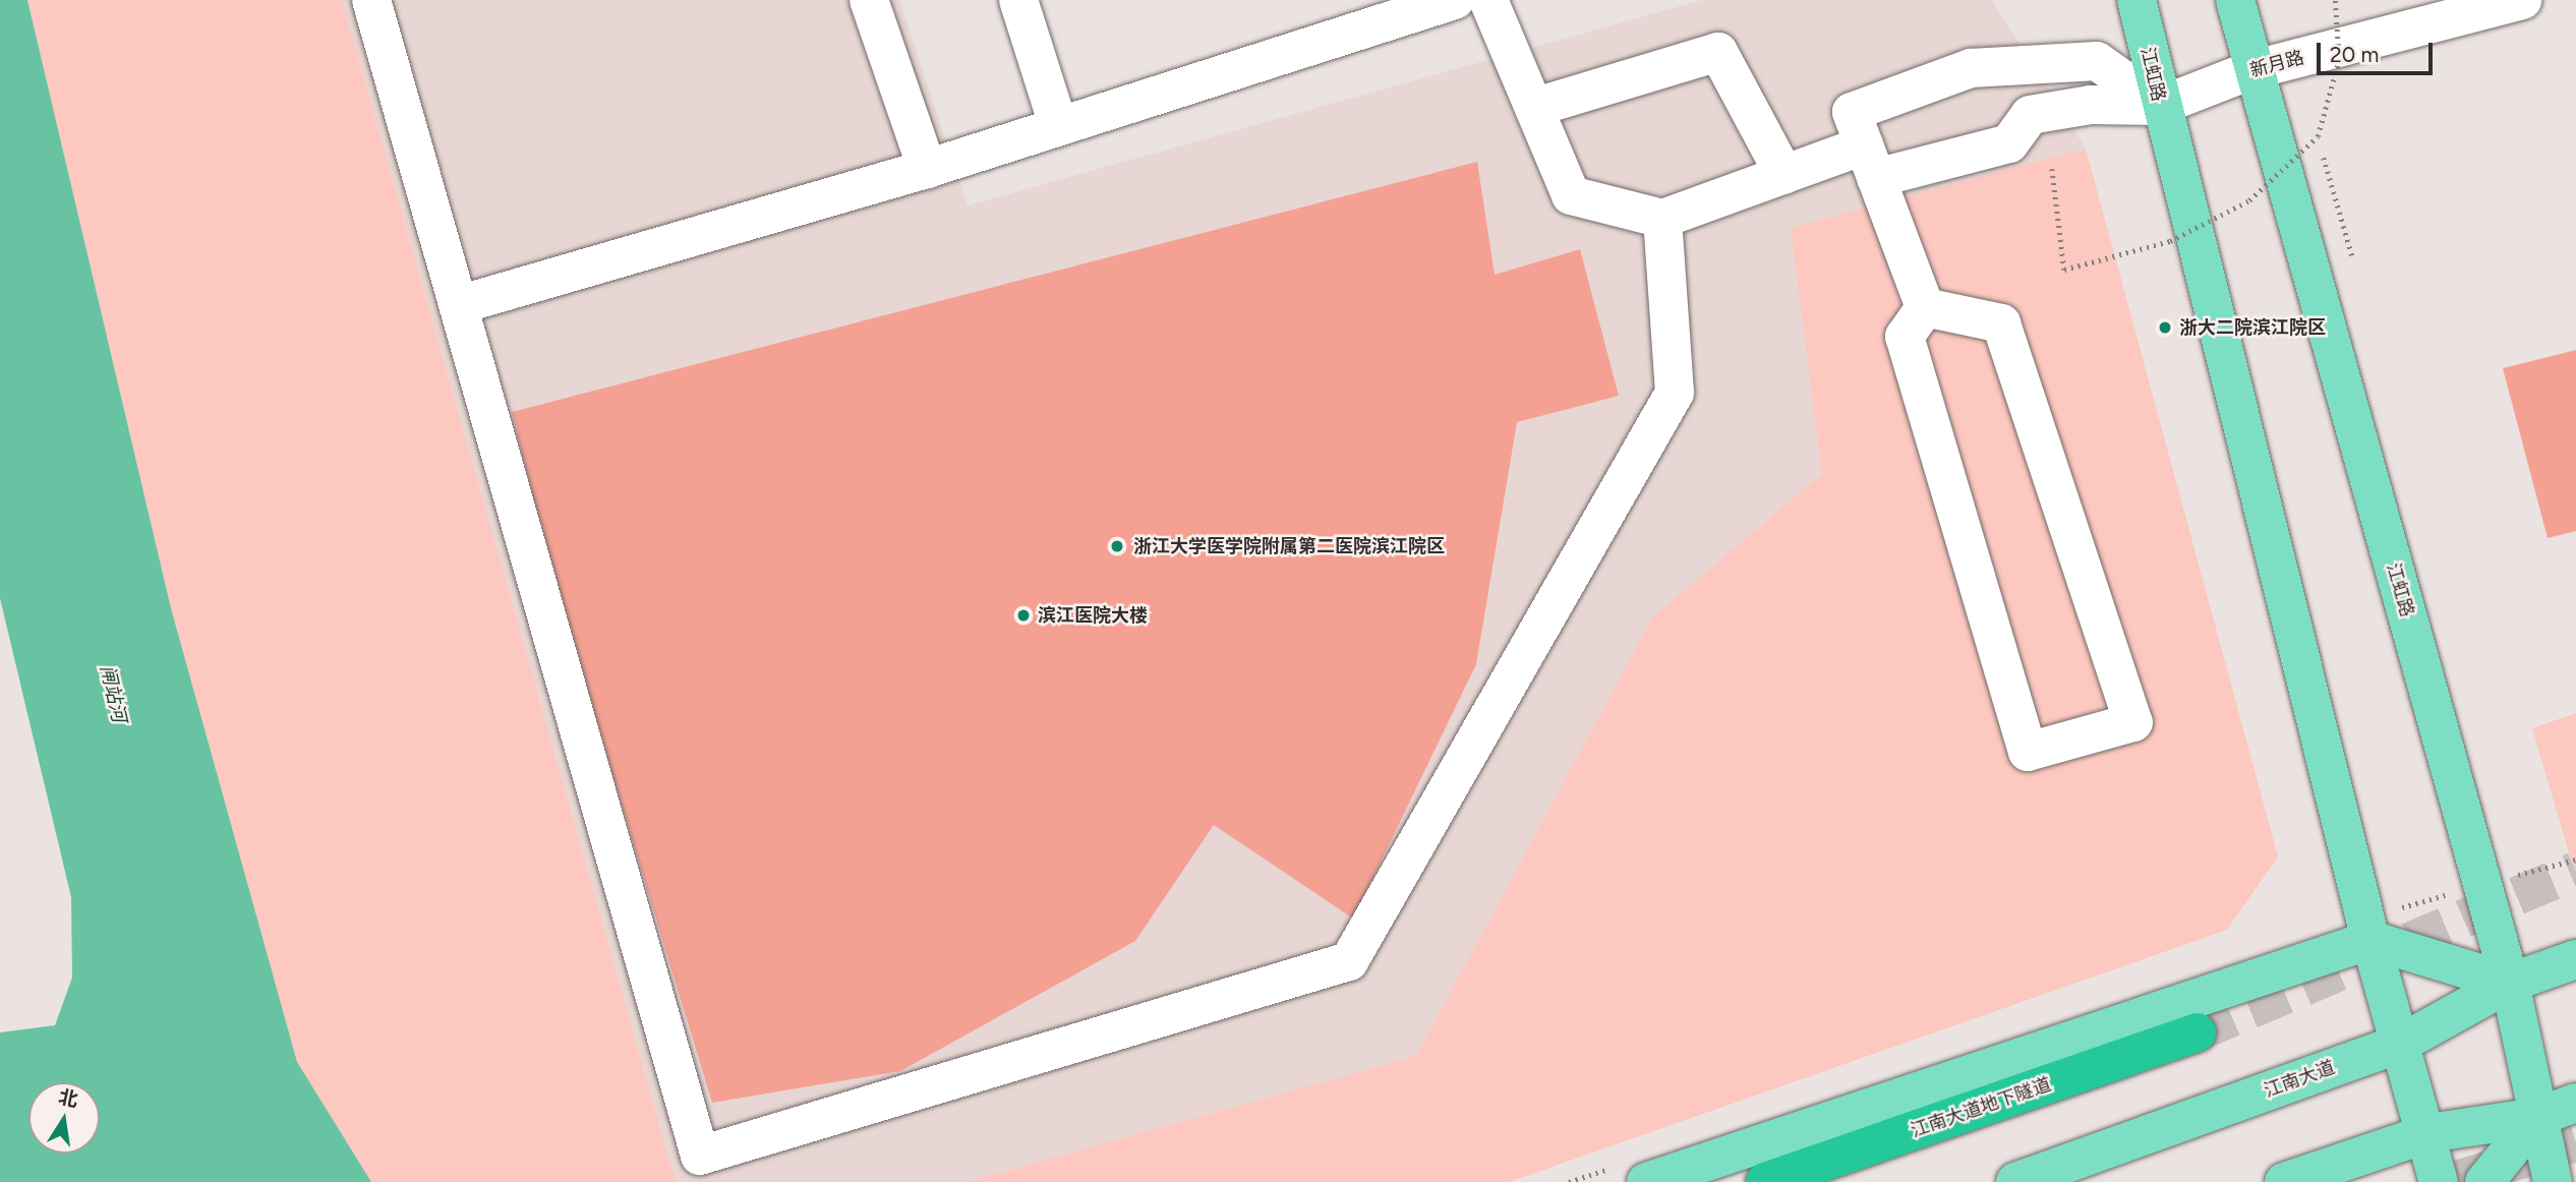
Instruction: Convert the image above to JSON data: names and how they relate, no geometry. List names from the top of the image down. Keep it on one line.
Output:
{"streets":{"highway":["江南大道地下隧道"],"main road":["江虹路","江南大道"],"street":["新月路"]},"crossings":[["新月路","江虹路"],["江虹路","江南大道"]],"water":["闸站河"],"places":["浙大二院滨江院区","浙江大学医学院附属第二医院滨江院区","滨江医院大楼"],"scale_bar":"20 m","north":"top"}
